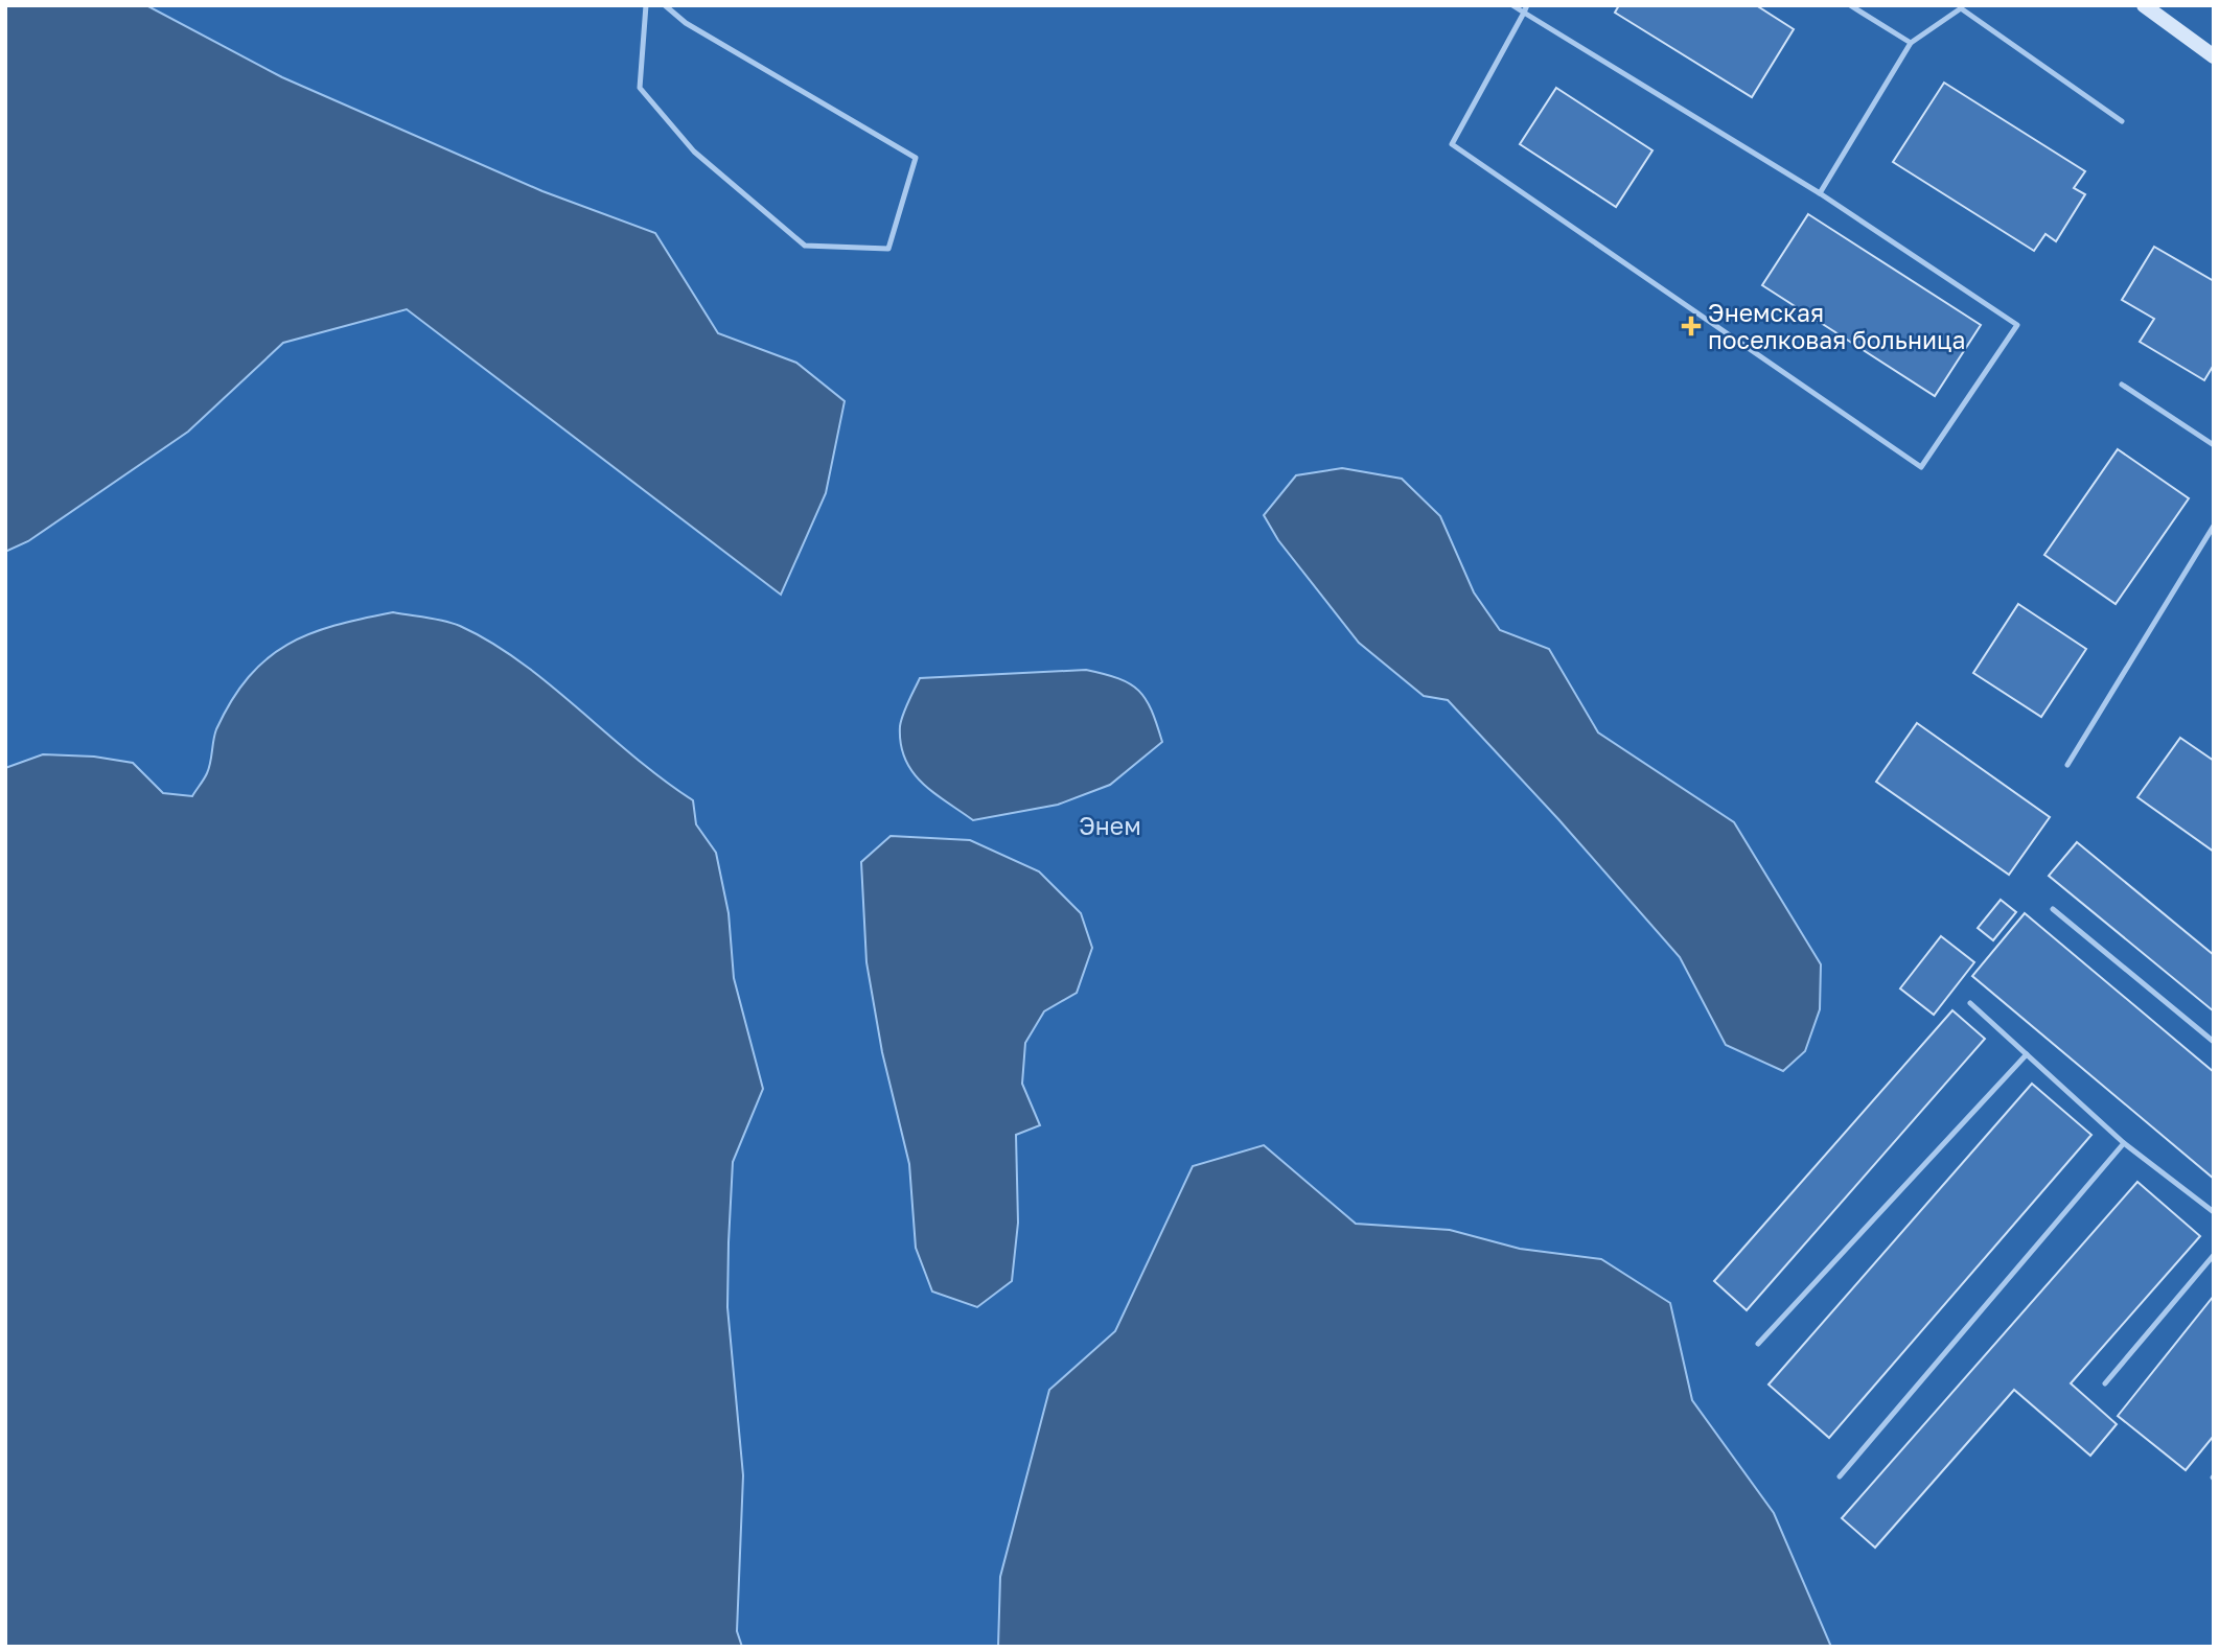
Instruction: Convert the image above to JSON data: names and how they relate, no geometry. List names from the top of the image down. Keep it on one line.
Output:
{"parks":["Энем"],"places":{"health":["Энемская поселковая больница"]}}
